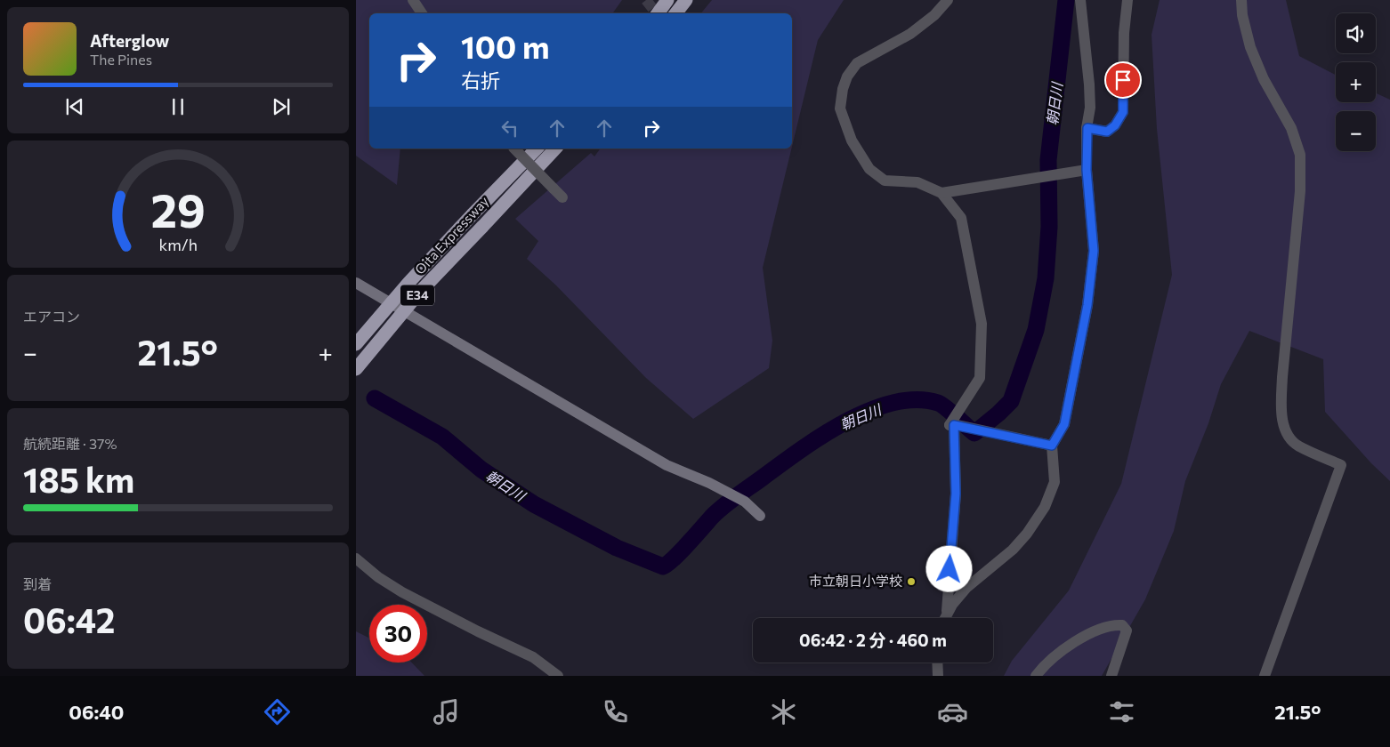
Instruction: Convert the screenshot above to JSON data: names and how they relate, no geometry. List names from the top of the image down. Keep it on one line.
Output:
{"streets":{"highway":["Oita Expressway","E34"]},"water":["朝日川"],"places":["市立朝日小学校"],"page":{"map_buttons":["+","−"],"turn":["100 m","右折"],"song":["Afterglow","The Pines"],"tile":["エアコン",["航続距離 · 37%","185 km"],["到着","06:42"]],"heat":["−","21.5°","+"],"limit":"30","trip":"06:42 · 2 分 · 460 m","tabs":["06:40","21.5°"],"gauge":["29","km/h"]}}
